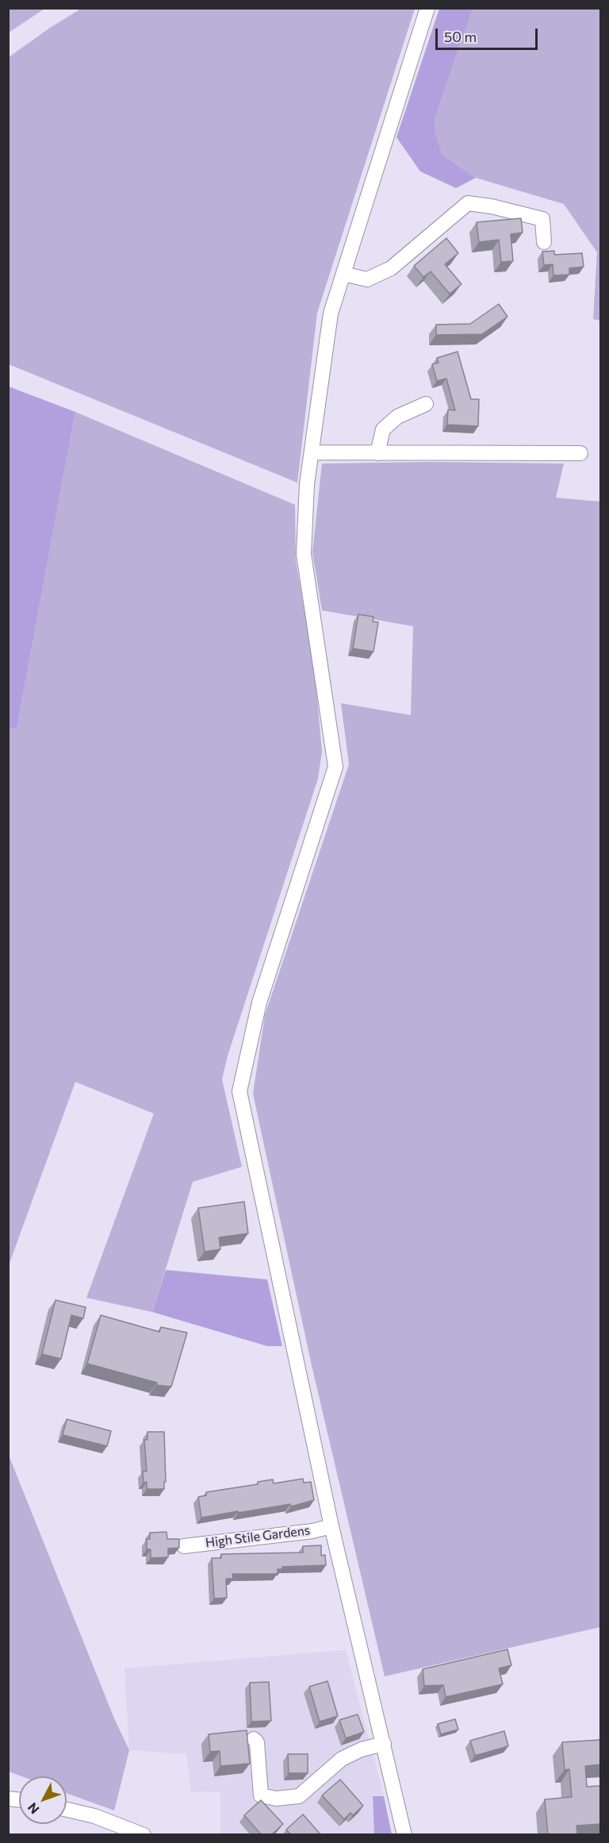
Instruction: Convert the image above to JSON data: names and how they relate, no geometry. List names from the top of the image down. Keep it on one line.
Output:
{"streets":{"street":["High Stile Gardens"]},"scale_bar":"50 m","north":"bottom left"}
